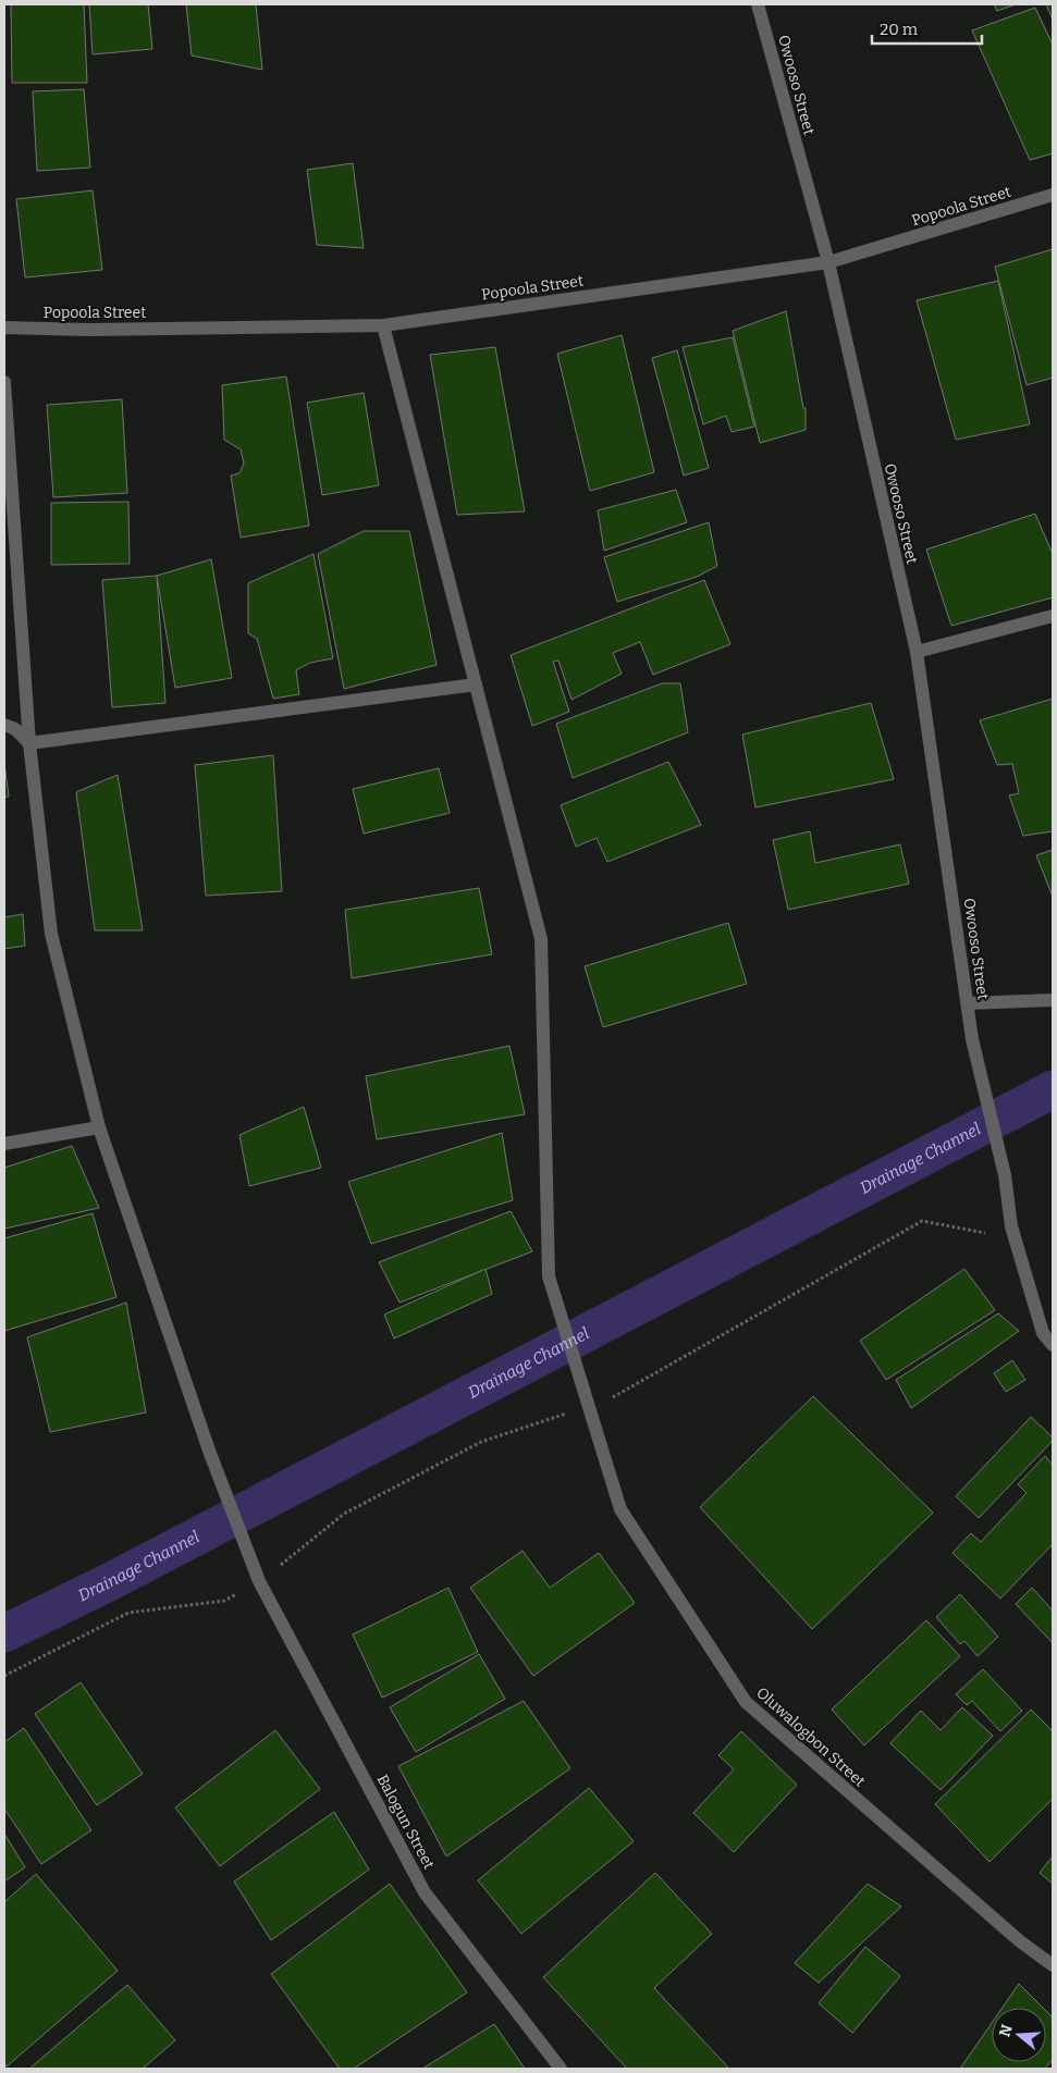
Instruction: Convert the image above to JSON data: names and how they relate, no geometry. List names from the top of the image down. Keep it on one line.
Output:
{"streets":{"street":["Owooso Street","Popoola Street","Oluwalogbon Street","Balogun Street"]},"crossings":[["Owooso Street","Popoola Street"],["Popoola Street","Oluwalogbon Street"]],"water":["Drainage Channel"],"scale_bar":"20 m","north":"left"}
